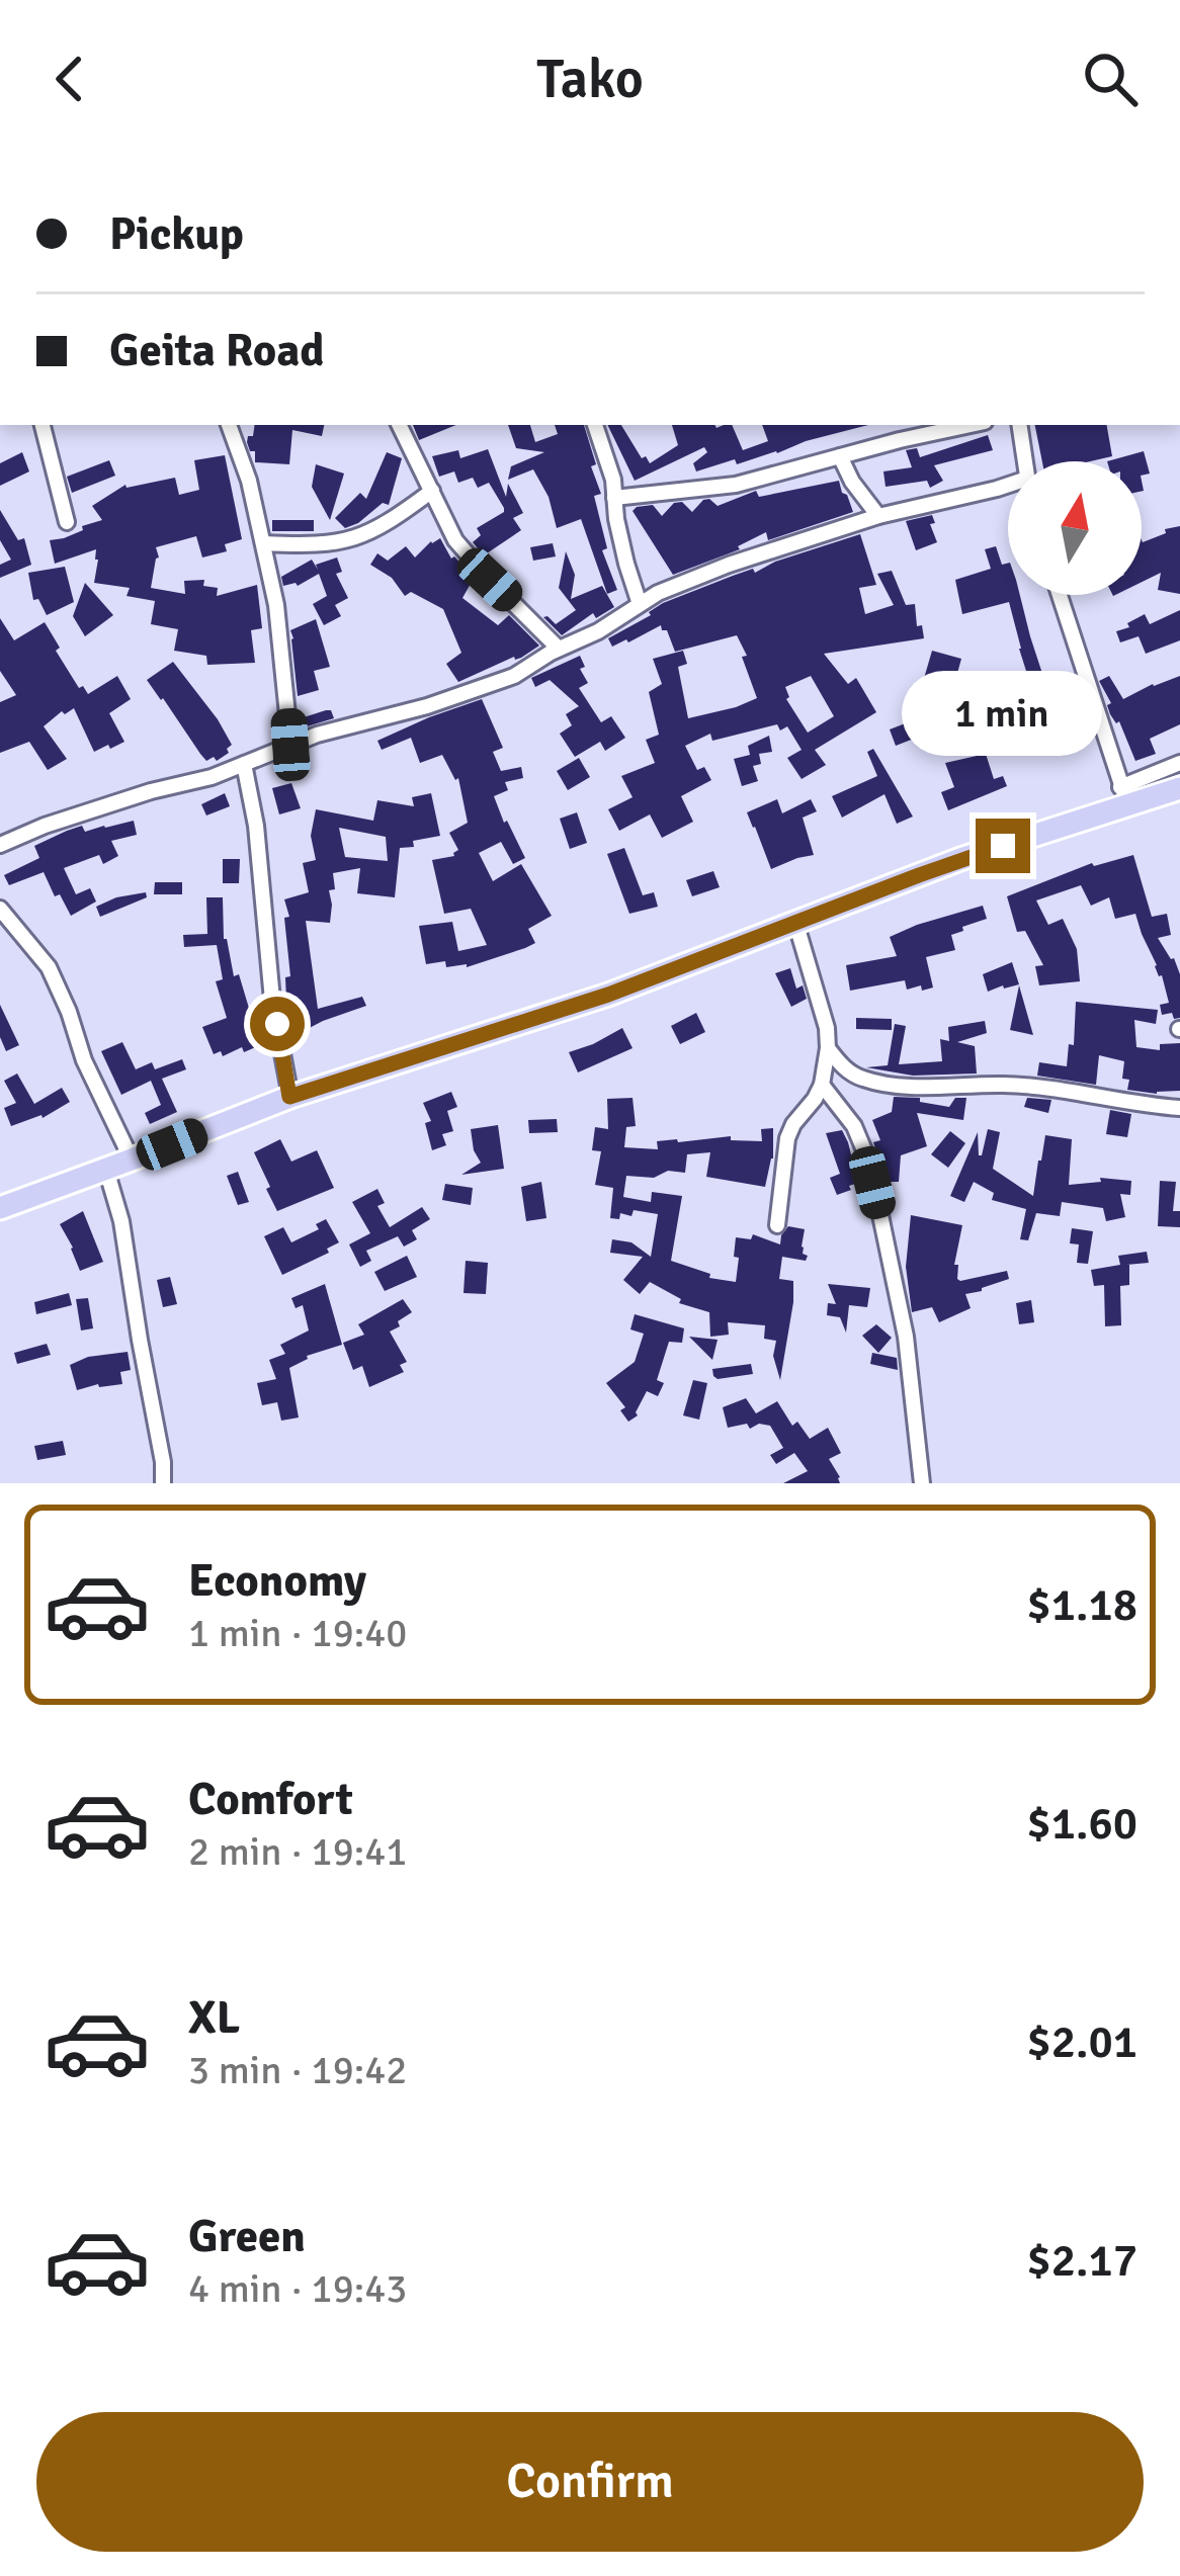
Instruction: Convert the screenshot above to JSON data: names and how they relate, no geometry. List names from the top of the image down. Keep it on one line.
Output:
{"north":"top","page":{"header":"Tako","banner":["Pickup","Geita Road"],"bubble":"1 min","list":[{"name":"Economy","note":"1 min · 19:40","value":"$1.18"},{"name":"Comfort","note":"2 min · 19:41","value":"$1.60"},{"name":"XL","note":"3 min · 19:42","value":"$2.01"},{"name":"Green","note":"4 min · 19:43","value":"$2.17"}],"buttons":"Confirm"}}
